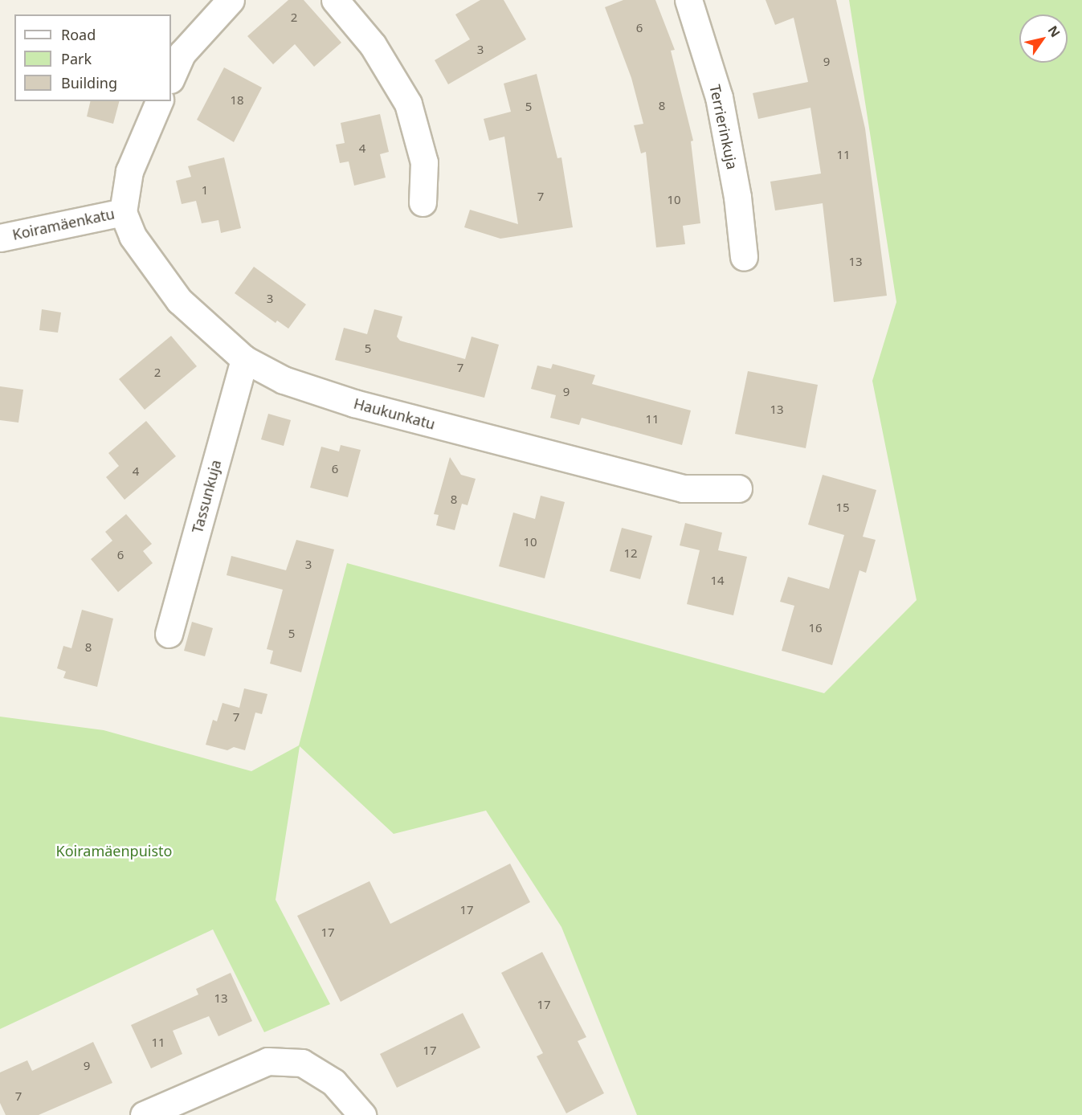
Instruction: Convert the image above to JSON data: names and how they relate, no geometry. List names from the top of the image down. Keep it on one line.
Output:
{"streets":{"street":["Terrierinkuja","Koiramäenkatu","Haukunkatu","Tassunkuja"]},"crossings":[["Koiramäenkatu","Haukunkatu"],["Haukunkatu","Tassunkuja"]],"parks":["Koiramäenpuisto"],"house_numbers":["2","6","3","9","18","8","5","4","11","1","7","10","13","3","5","7","2","9","13","11","6","4","8","15","10","12","6","3","14","16","5","8","7","17","17","13","17","11","17","9","7"],"legend":["Road","Park","Building"],"north":"top right"}
